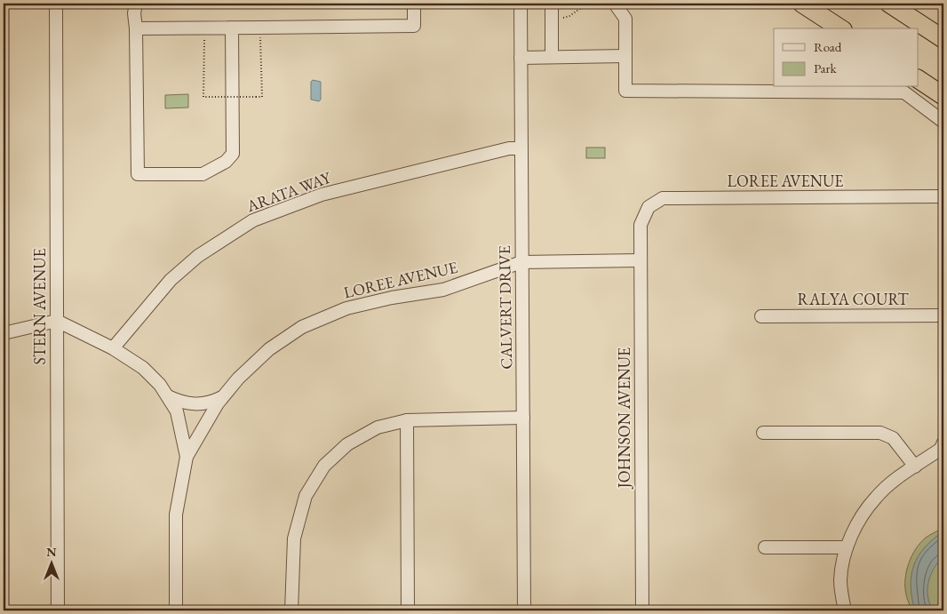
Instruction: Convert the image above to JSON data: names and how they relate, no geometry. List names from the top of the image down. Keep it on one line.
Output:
{"streets":{"street":["LOREE AVENUE","ARATA WAY","RALYA COURT","STERN AVENUE","CALVERT DRIVE","JOHNSON AVENUE"]},"crossings":[["LOREE AVENUE","CALVERT DRIVE"],["LOREE AVENUE","JOHNSON AVENUE"],["ARATA WAY","CALVERT DRIVE"]],"legend":["Road","Park"],"north":"top"}
